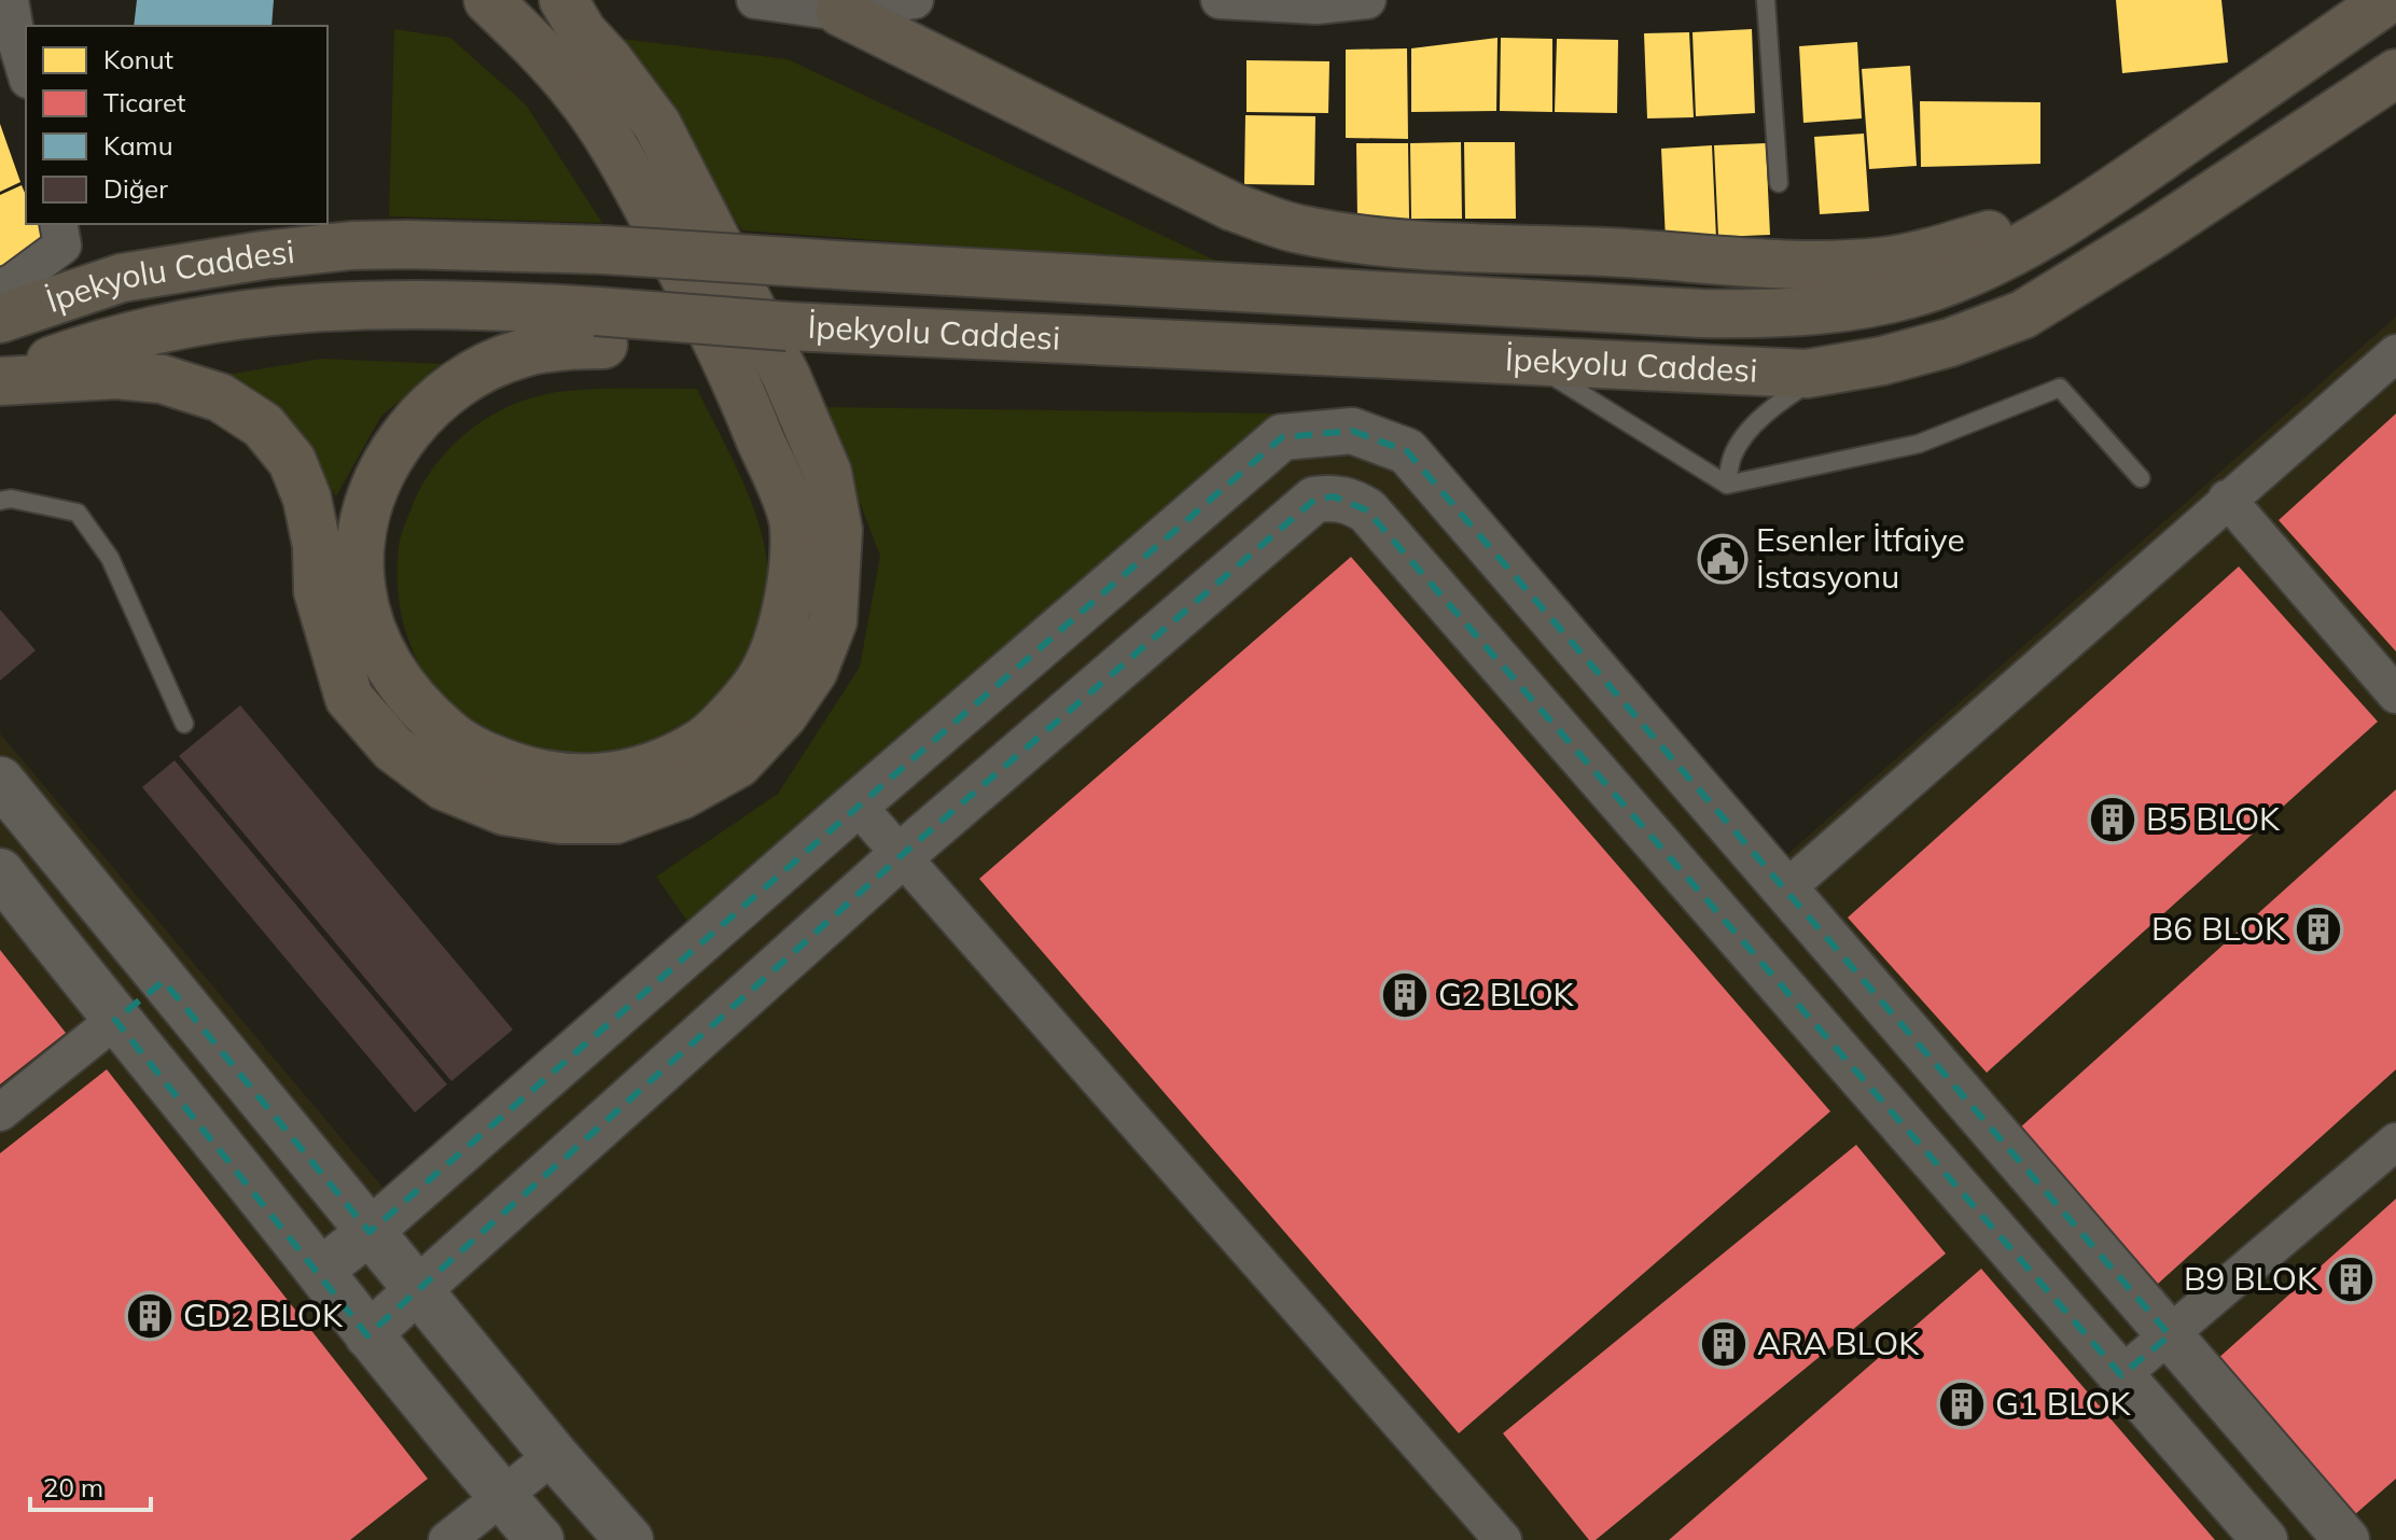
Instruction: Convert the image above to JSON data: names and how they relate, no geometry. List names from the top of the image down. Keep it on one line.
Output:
{"streets":{"highway":["İpekyolu Caddesi"]},"places":{"public building":["Esenler İtfaiye İstasyonu"],"building":["B5 BLOK","B6 BLOK","G2 BLOK","B9 BLOK","GD2 BLOK","ARA BLOK","G1 BLOK"]},"legend":["Konut","Ticaret","Kamu","Diğer"],"scale_bar":"20 m"}
